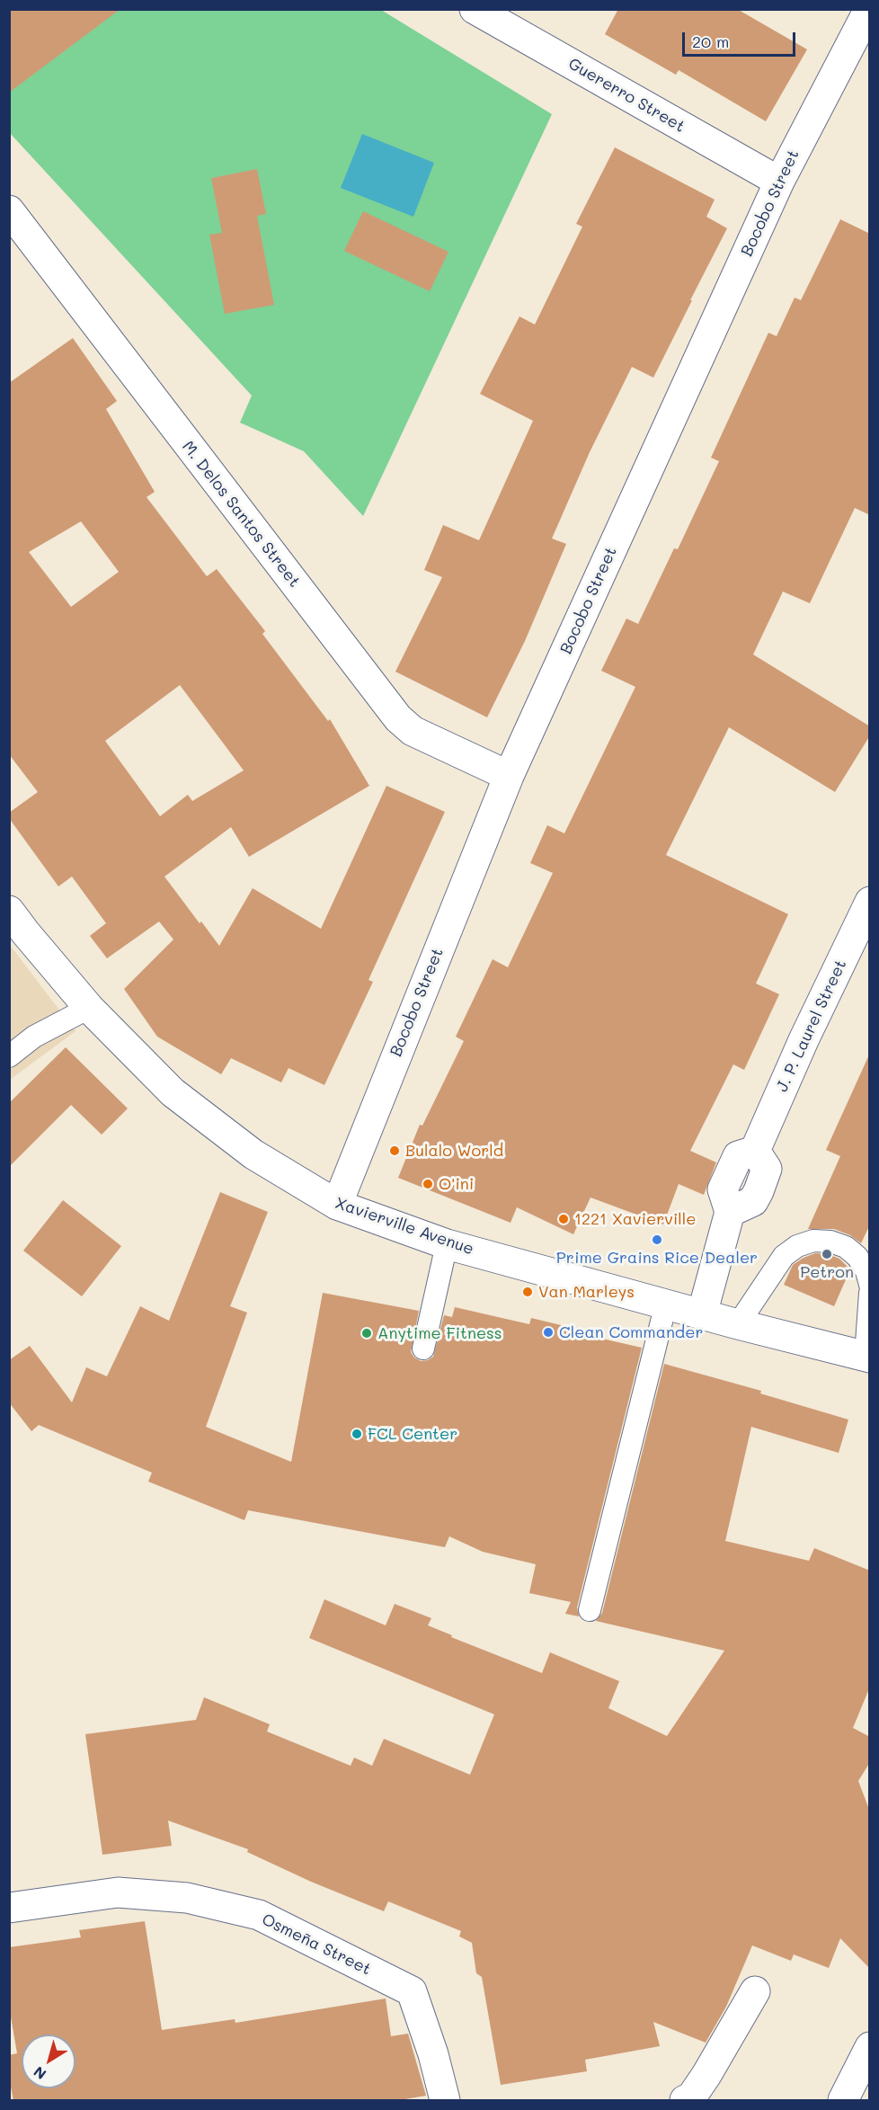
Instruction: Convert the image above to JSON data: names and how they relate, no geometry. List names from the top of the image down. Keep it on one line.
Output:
{"streets":{"street":["Guererro Street","Bocobo Street","M. Delos Santos Street","J. P. Laurel Street","Xavierville Avenue","Osmeña Street"]},"crossings":[["Guererro Street","Bocobo Street"],["Bocobo Street","M. Delos Santos Street"],["Bocobo Street","Xavierville Avenue"],["J. P. Laurel Street","Xavierville Avenue"]],"places":["Bulalo World","O'ini","1221 Xavierville","Prime Grains Rice Dealer","Petron","Van Marleys","Clean Commander","Anytime Fitness","FCL Center"],"scale_bar":"20 m","north":"bottom left"}
